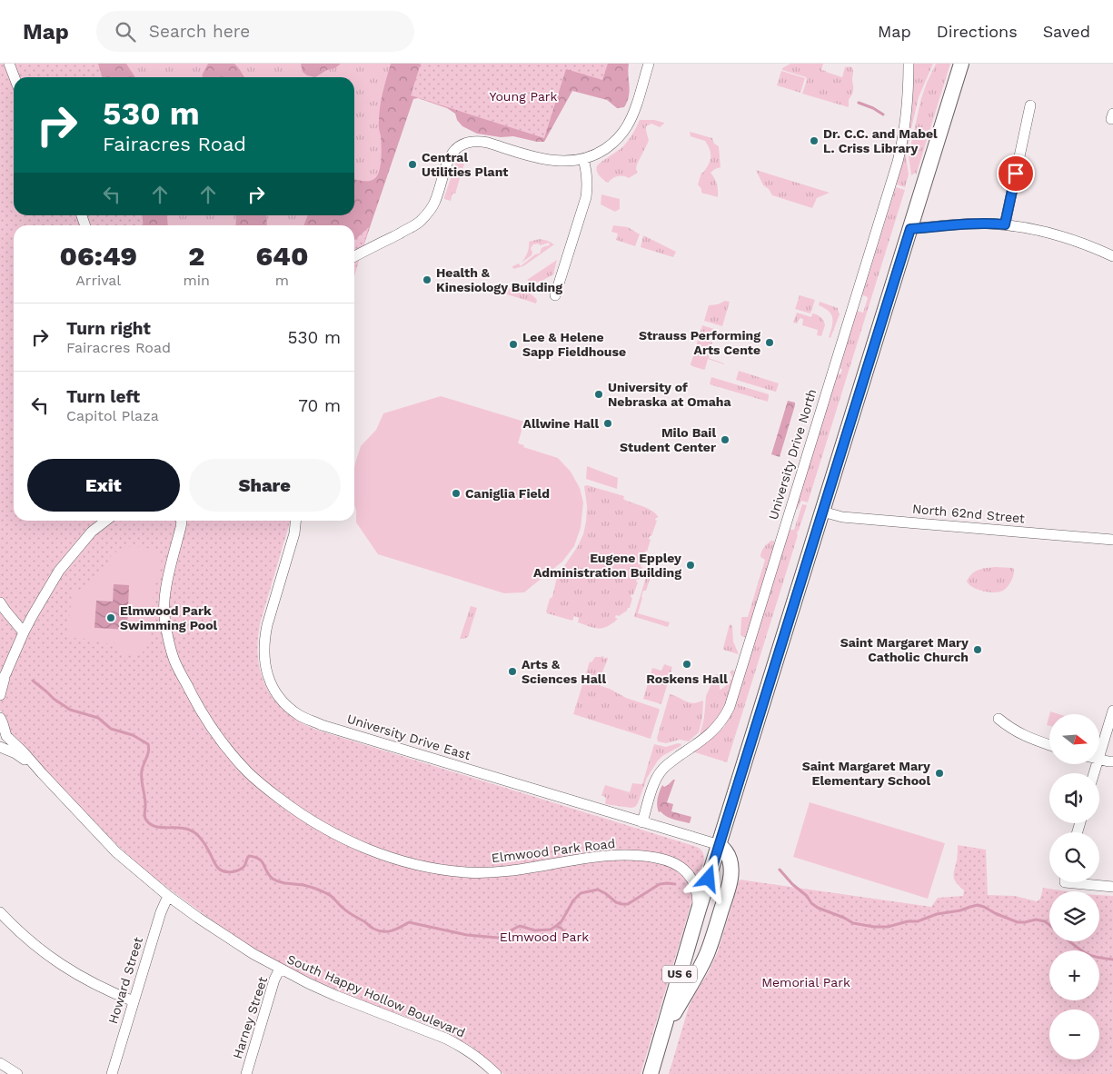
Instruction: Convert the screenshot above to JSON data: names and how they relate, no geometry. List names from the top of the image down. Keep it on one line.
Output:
{"streets":{"highway":["US 6"],"street":["University Drive North","North 62nd Street","University Drive East","Elmwood Park Road","Howard Street","South Happy Hollow Boulevard","Harney Street"]},"crossings":[["University Drive North","University Drive East"],["North 62nd Street","US 6"],["University Drive East","US 6"],["Elmwood Park Road","US 6"],["Howard Street","South Happy Hollow Boulevard"],["South Happy Hollow Boulevard","Harney Street"]],"parks":["Young Park","Elmwood Park","Memorial Park"],"places":["Dr. C.C. and Mabel L. Criss Library","Central Utilities Plant","Health & Kinesiology Building","Strauss Performing Arts Cente","Lee & Helene Sapp Fieldhouse","University of Nebraska at Omaha","Allwine Hall","Milo Bail Student Center","Caniglia Field","Eugene Eppley Administration Building","Elmwood Park Swimming Pool","Saint Margaret Mary Catholic Church","Roskens Hall","Arts & Sciences Hall","Saint Margaret Mary Elementary School"],"north":"right","page":{"header":"Map","search":"Search here","nav":["Map","Directions","Saved"],"turn":["530 m","Fairacres Road"],"eta":["06:49","Arrival","2","min","640","m"],"list":[{"name":"Turn right","note":"Fairacres Road","value":"530 m"},{"name":"Turn left","note":"Capitol Plaza","value":"70 m"}],"buttons":["Exit","Share"],"map_buttons":["+","−"]}}
